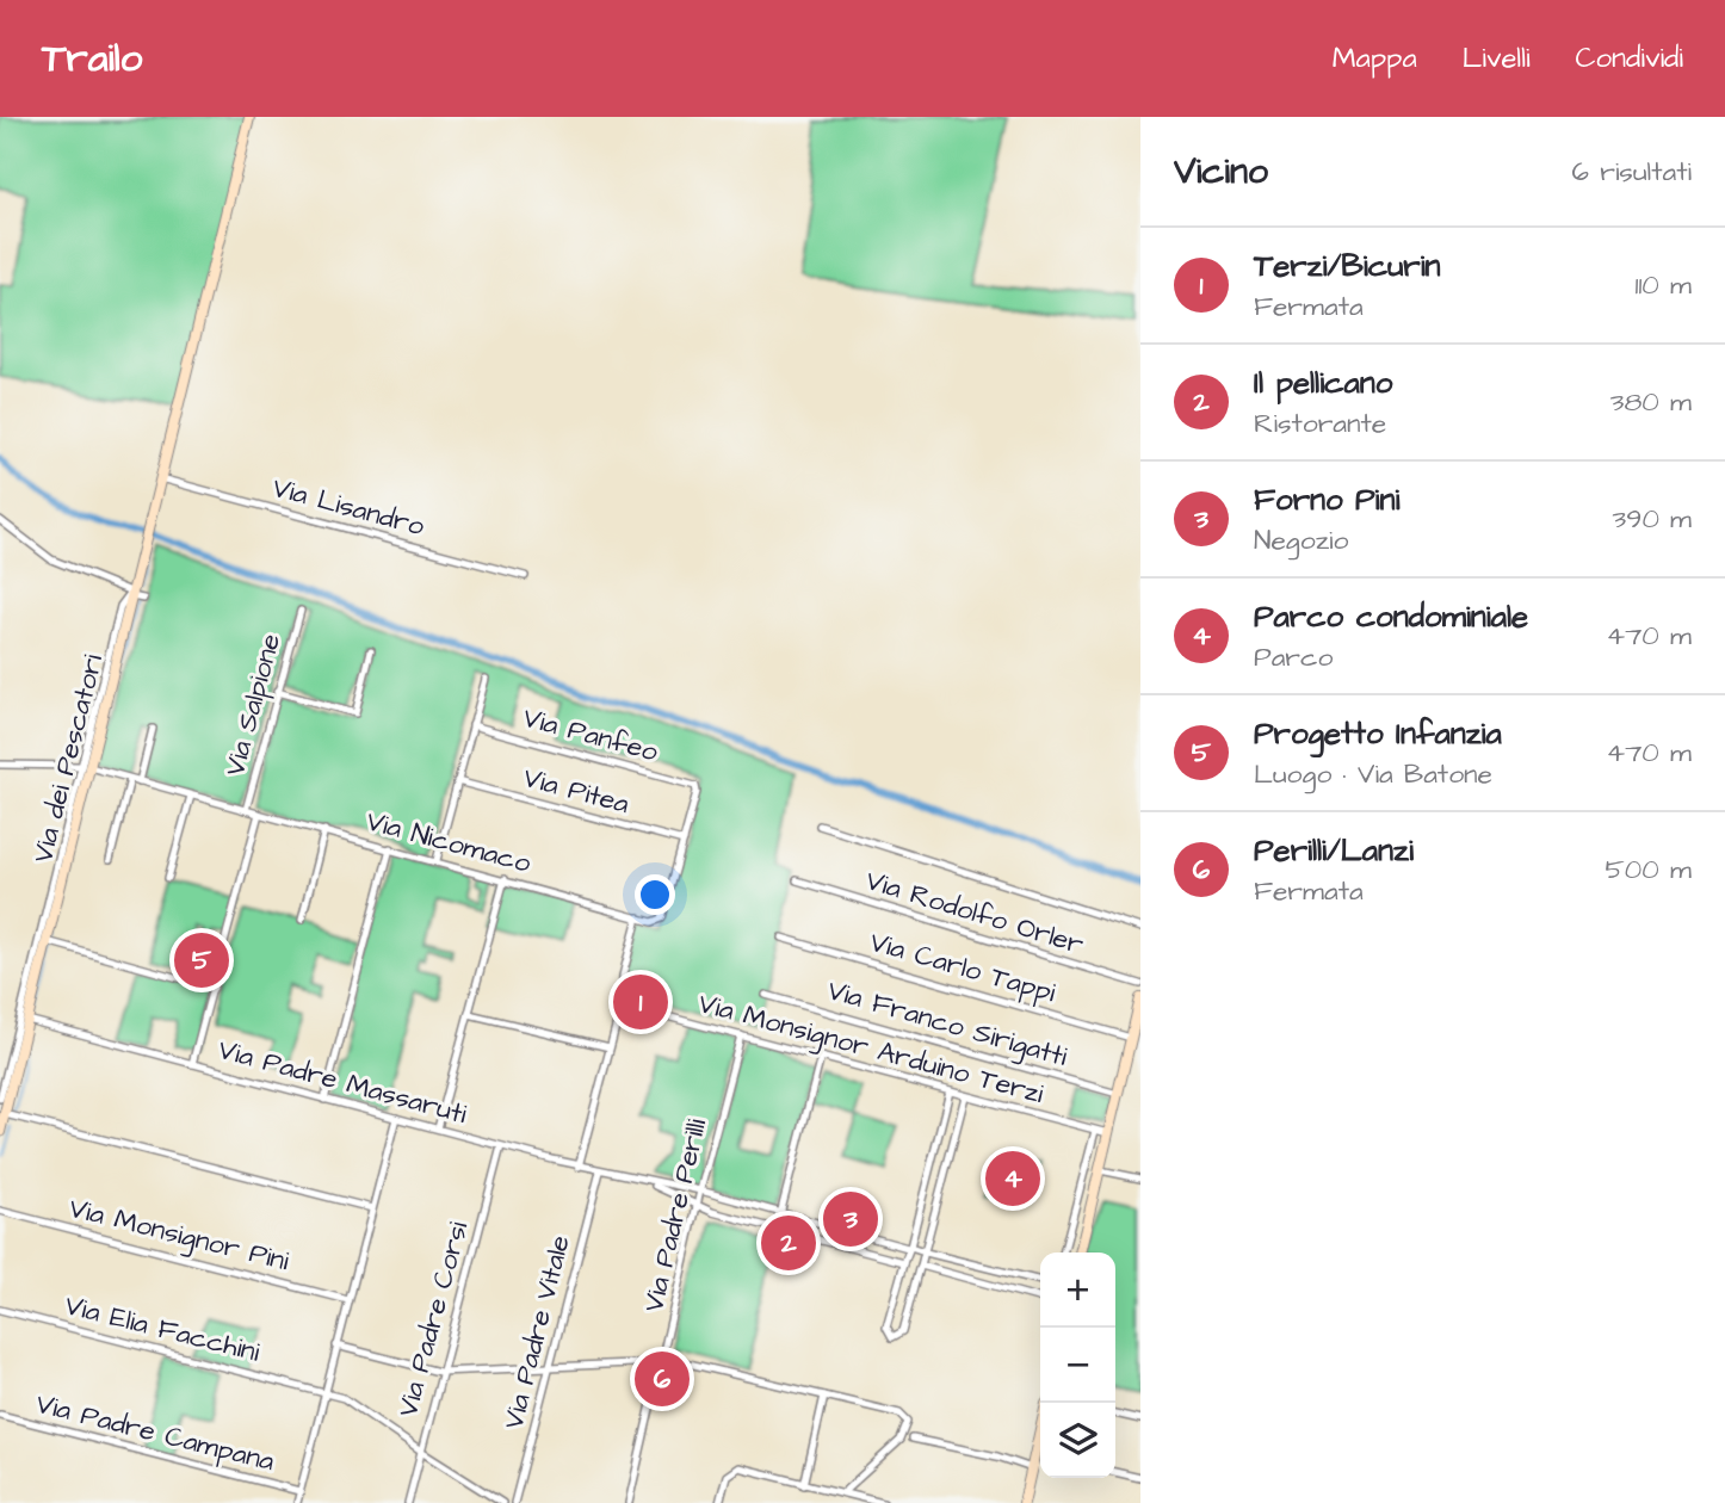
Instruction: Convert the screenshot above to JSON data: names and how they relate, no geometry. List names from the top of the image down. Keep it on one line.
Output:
{"streets":{"street":["Via Lisandro","Via Salpione","Via Panfeo","Via dei Pescatori","Via Pitea","Via Nicomaco","Via Rodolfo Orler","Via Carlo Tappi","Via Franco Sirigatti","Via Monsignor Arduino Terzi","Via Padre Massaruti","Via Padre Perilli","Via Monsignor Pini","Via Padre Corsi","Via Elia Facchini","Via Padre Vitale","Via Padre Campana"]},"crossings":[["Via Lisandro","Via dei Pescatori"],["Via Salpione","Via Nicomaco"],["Via Panfeo","Via Pitea"],["Via dei Pescatori","Via Nicomaco"],["Via dei Pescatori","Via Padre Massaruti"],["Via Monsignor Arduino Terzi","Via Padre Perilli"],["Via Padre Massaruti","Via Padre Perilli"],["Via Padre Massaruti","Via Padre Corsi"],["Via Padre Massaruti","Via Padre Vitale"],["Via Padre Corsi","Via Elia Facchini"]],"page":{"header":"Trailo","nav":["Mappa","Livelli","Condividi"],"heading":["Vicino","6 risultati"],"list":[{"mark":"1","name":"Terzi/Bicurin","note":"Fermata","value":"110 m"},{"mark":"2","name":"Il pellicano","note":"Ristorante","value":"380 m"},{"mark":"3","name":"Forno Pini","note":"Negozio","value":"390 m"},{"mark":"4","name":"Parco condominiale","note":"Parco","value":"470 m"},{"mark":"5","name":"Progetto Infanzia","note":"Luogo · Via Batone","value":"470 m"},{"mark":"6","name":"Perilli/Lanzi","note":"Fermata","value":"500 m"}],"pins":["5","1","4","3","2","6"],"map_buttons":["+","−"]}}
